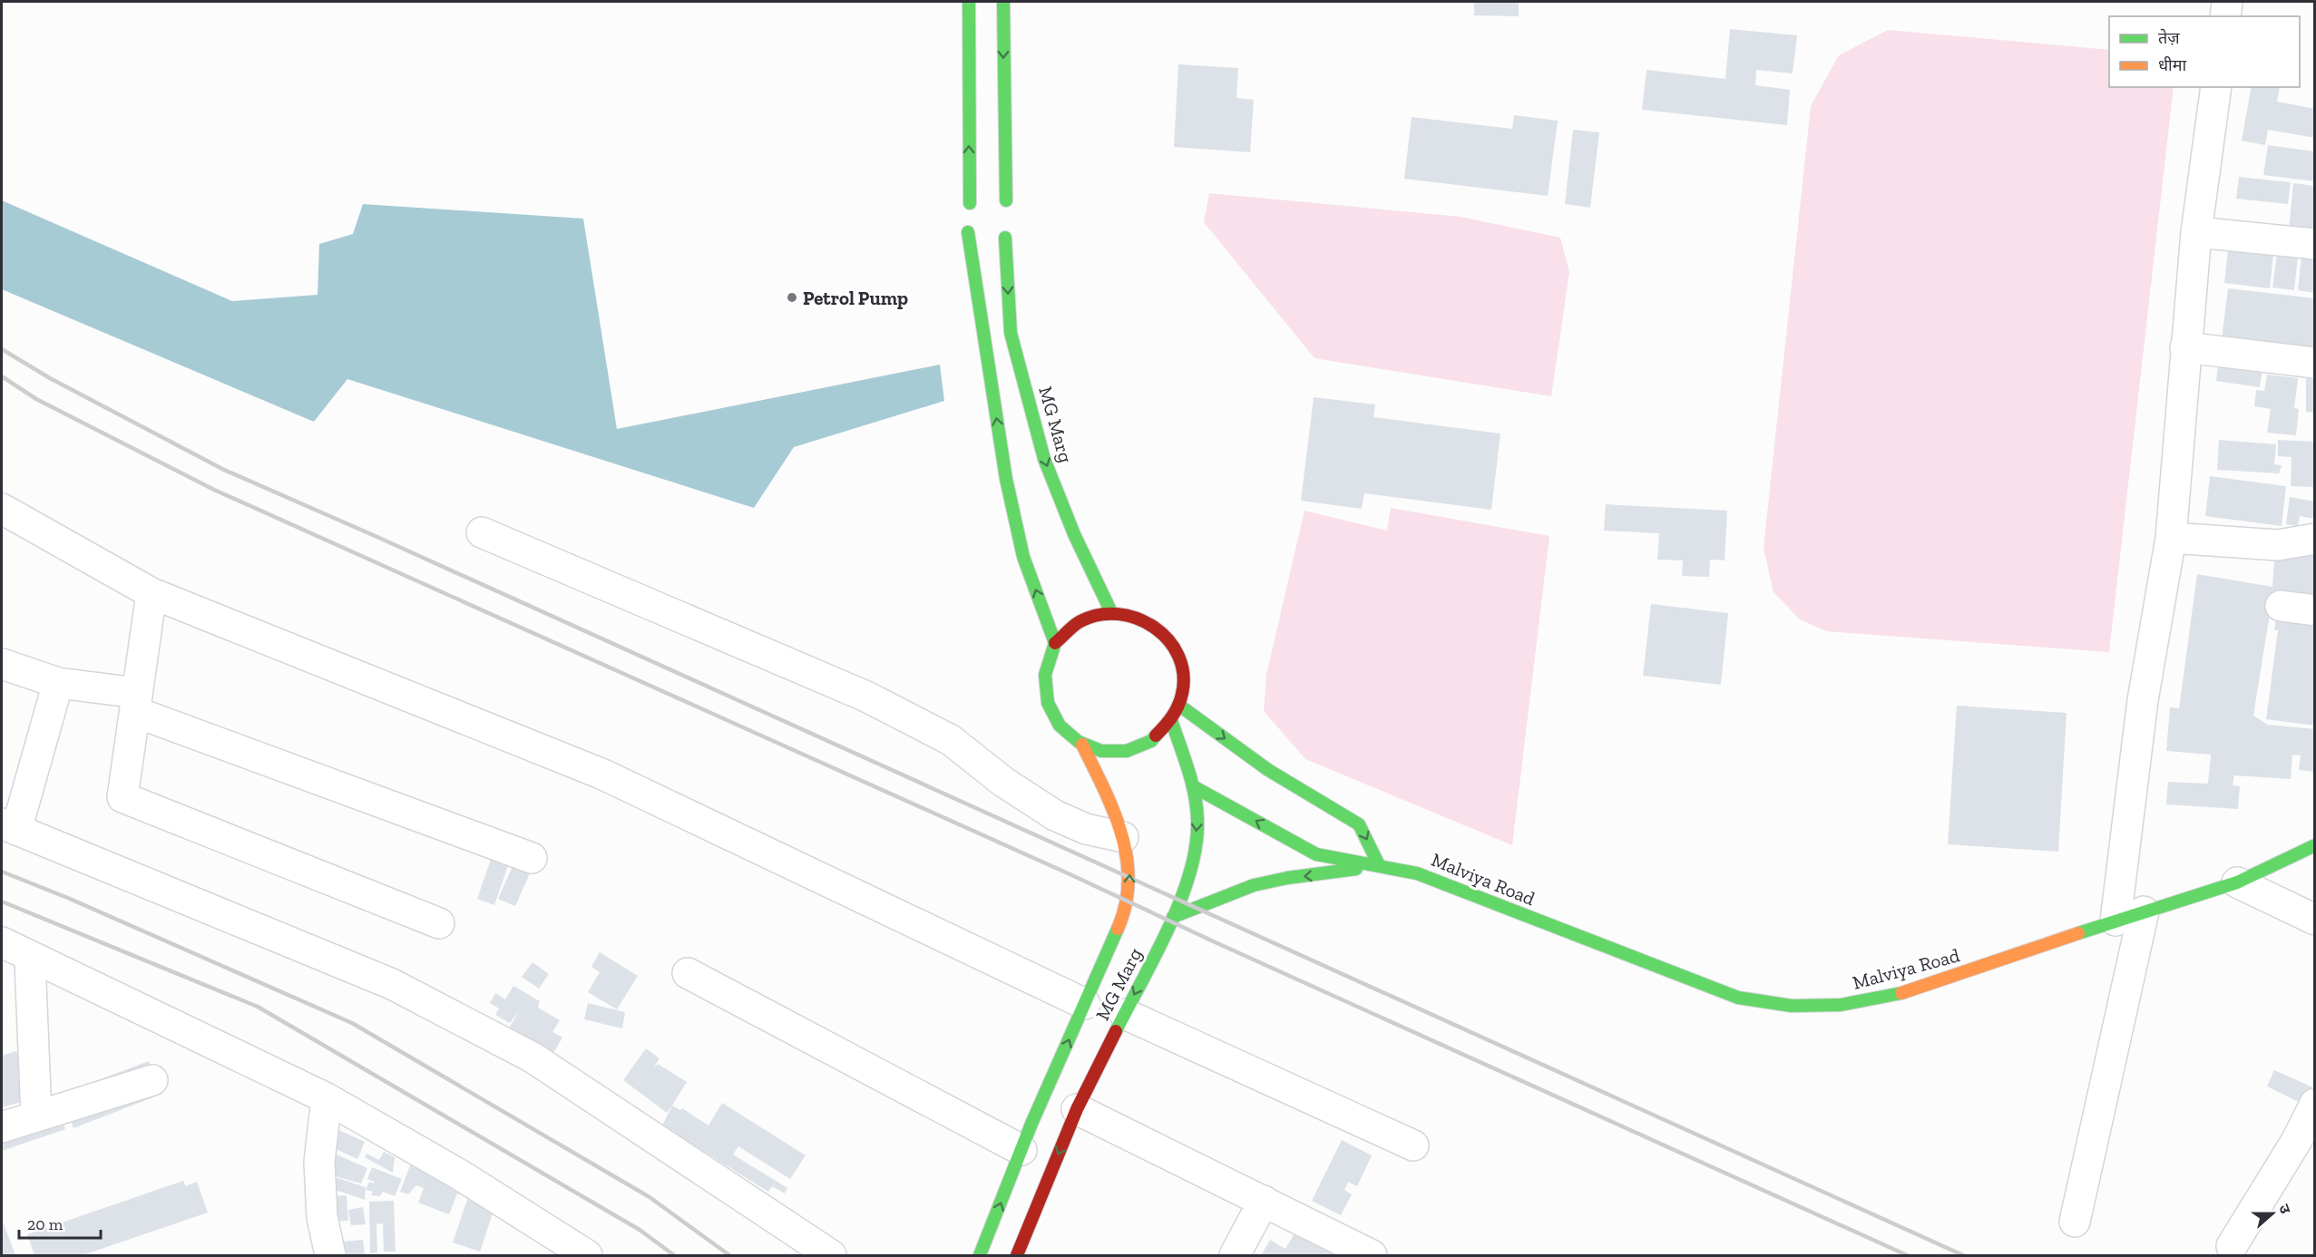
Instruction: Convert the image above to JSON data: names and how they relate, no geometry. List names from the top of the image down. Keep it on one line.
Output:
{"streets":{"main road":["MG Marg","Malviya Road"]},"crossings":[["MG Marg","Malviya Road"]],"places":["Petrol Pump"],"legend":["तेज़","धीमा"],"scale_bar":"20 m","north":"right"}
